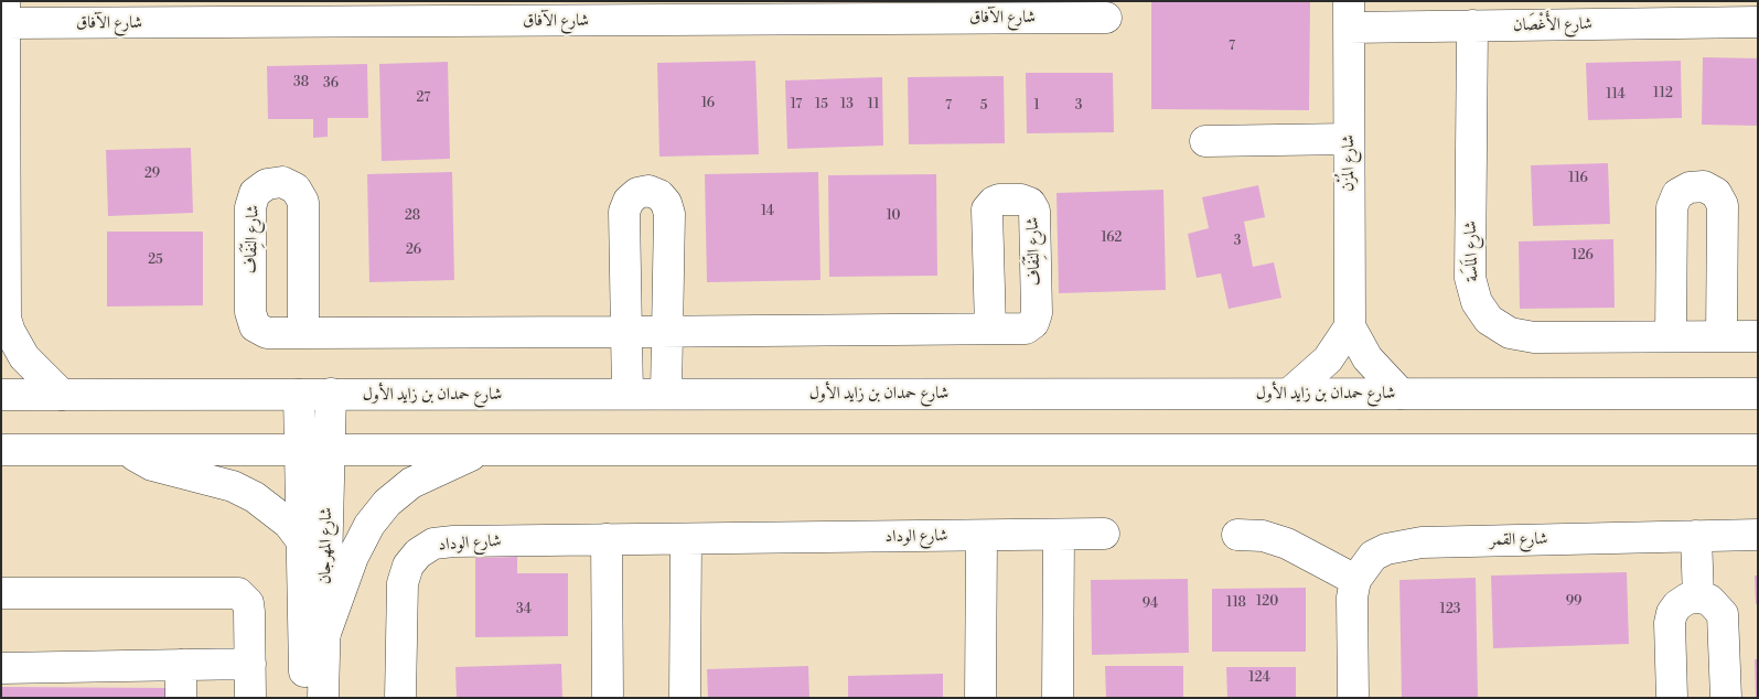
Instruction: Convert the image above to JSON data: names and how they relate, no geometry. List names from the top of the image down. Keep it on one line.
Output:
{"streets":{"street":["شارع الآفاق","شارع الأَغْصَان","شارع المُزْن","شارع المَاسَة","شارع حمدان بن زايد الأول","شارع الوداد","شارع القمر","شارع المهرجان"]},"crossings":[["شارع الأَغْصَان","شارع المُزْن"],["شارع الأَغْصَان","شارع المَاسَة"],["شارع المُزْن","شارع حمدان بن زايد الأول"],["شارع حمدان بن زايد الأول","شارع المهرجان"]],"house_numbers":["7","38","36","112","114","27","16","17","15","13","11","7","5","1","3","29","116","14","28","10","162","3","26","126","25","120","99","118","94","34","123","124"]}
